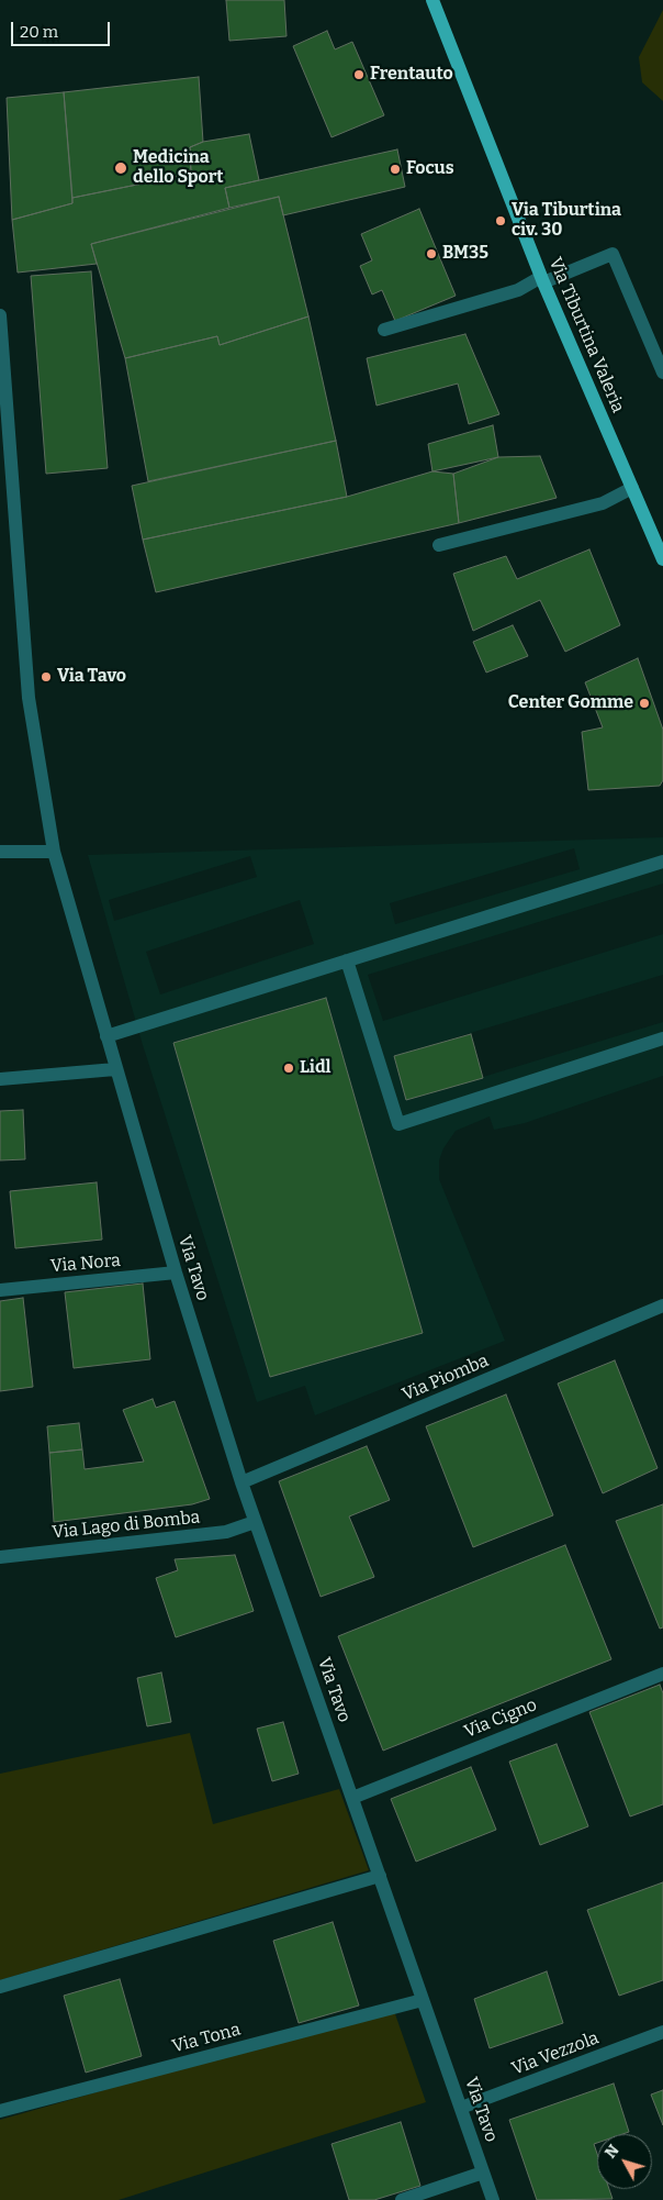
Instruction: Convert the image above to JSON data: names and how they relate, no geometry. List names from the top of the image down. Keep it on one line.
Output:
{"streets":{"main road":["Via Tiburtina Valeria"],"street":["Via Nora","Via Tavo","Via Piomba","Via Lago di Bomba","Via Cigno","Via Tona","Via Vezzola"]},"crossings":[["Via Nora","Via Tavo"],["Via Tavo","Via Piomba"],["Via Tavo","Via Lago di Bomba"],["Via Tavo","Via Cigno"],["Via Tavo","Via Tona"],["Via Tavo","Via Vezzola"]],"places":["Frentauto","Medicina dello Sport","Focus","Via Tiburtina civ. 30","BM35","Via Tavo","Center Gomme","Lidl"],"scale_bar":"20 m","north":"top left"}
